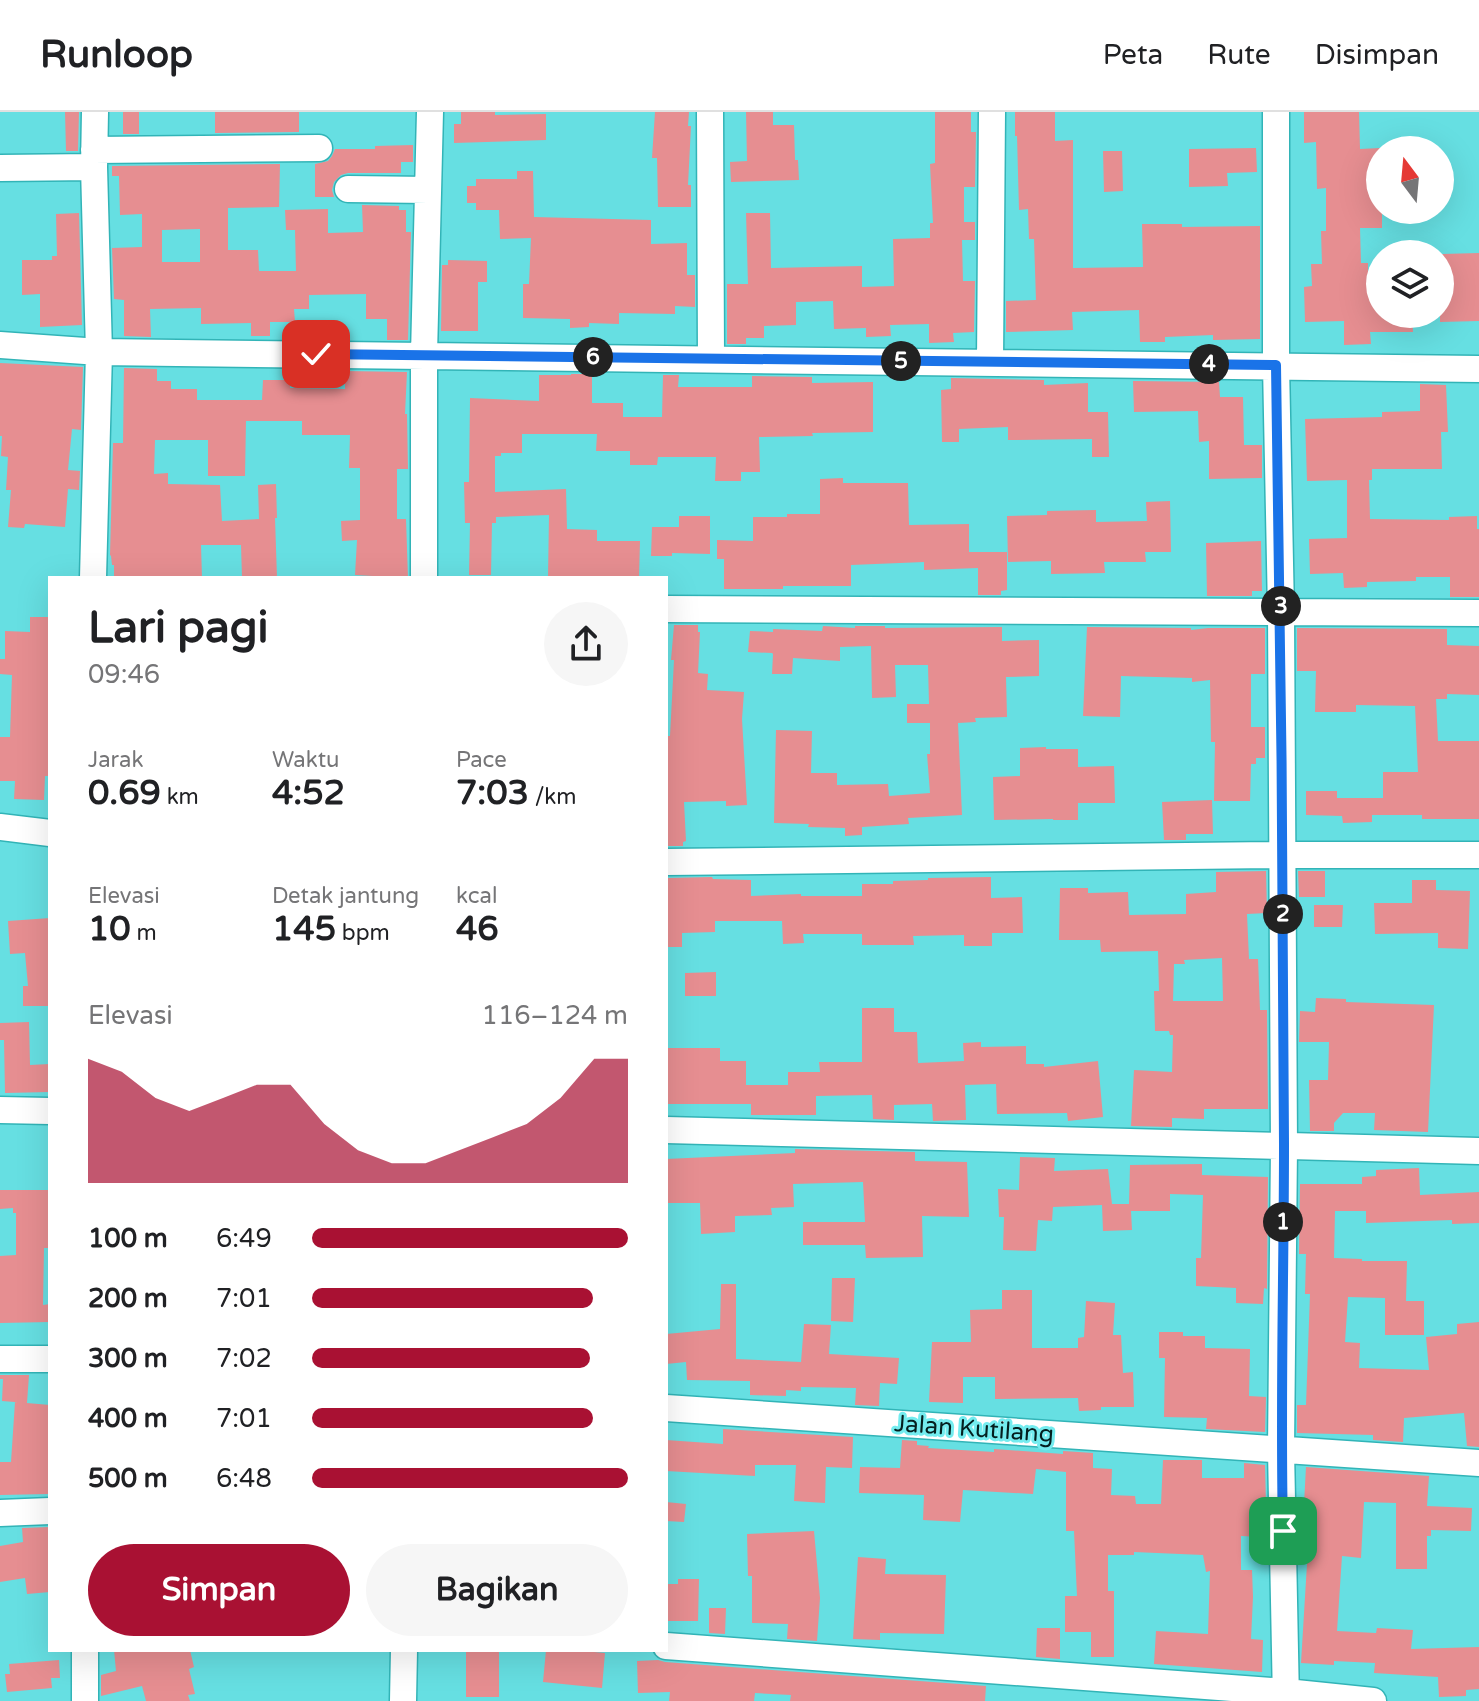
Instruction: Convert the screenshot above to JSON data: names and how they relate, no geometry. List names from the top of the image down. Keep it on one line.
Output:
{"streets":{"street":["Jalan Kutilang"]},"north":"top","page":{"header":"Runloop","nav":["Peta","Rute","Disimpan"],"pins":["6","5","4","3","2","1"],"heading":["Lari pagi","09:46"],"stats":[["Jarak","0.69 km"],["Waktu","4:52"],["Pace","7:03 /km"],["Elevasi","10 m"],["Detak jantung","145 bpm"],["kcal","46"]],"chart":["Elevasi","116–124 m"],"list":[{"name":"100 m","note":"6:49"},{"name":"200 m","note":"7:01"},{"name":"300 m","note":"7:02"},{"name":"400 m","note":"7:01"},{"name":"500 m","note":"6:48"}],"buttons":["Simpan","Bagikan"]}}
